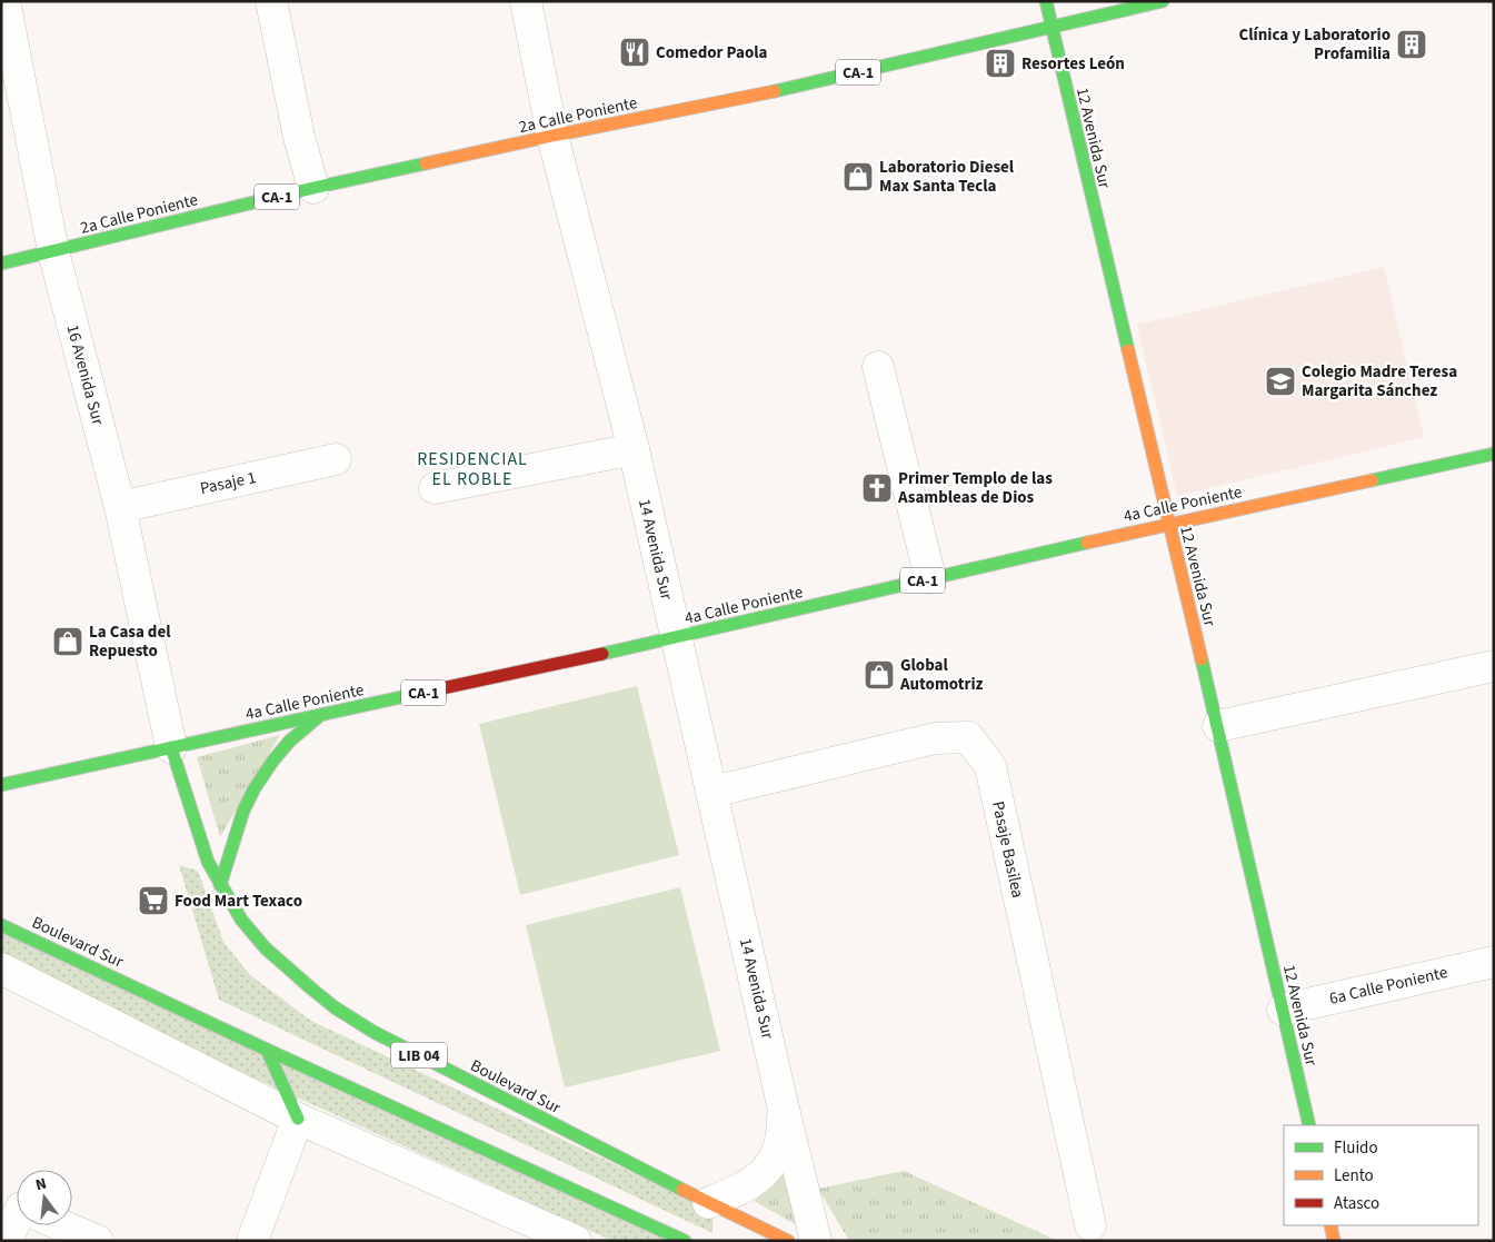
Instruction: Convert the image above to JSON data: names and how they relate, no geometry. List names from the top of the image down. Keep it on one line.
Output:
{"streets":{"main road":["CA-1","2a Calle Poniente","12 Avenida Sur","4a Calle Poniente","Boulevard Sur","LIB 04"],"street":["16 Avenida Sur","Pasaje 1","14 Avenida Sur","Pasaje Basilea","6a Calle Poniente"]},"crossings":[["2a Calle Poniente","12 Avenida Sur"],["2a Calle Poniente","16 Avenida Sur"],["2a Calle Poniente","14 Avenida Sur"],["12 Avenida Sur","4a Calle Poniente"],["12 Avenida Sur","6a Calle Poniente"],["16 Avenida Sur","Pasaje 1"],["16 Avenida Sur","4a Calle Poniente"],["16 Avenida Sur","Boulevard Sur"],["4a Calle Poniente","14 Avenida Sur"],["4a Calle Poniente","Boulevard Sur"],["14 Avenida Sur","Pasaje Basilea"],["14 Avenida Sur","Boulevard Sur"]],"districts":["RESIDENCIAL EL ROBLE"],"places":{"building":["Clínica y Laboratorio Profamilia","Resortes León"],"restaurant":["Comedor Paola"],"shop":["Laboratorio Diesel Max Santa Tecla","La Casa del Repuesto","Global Automotriz"],"school or university":["Colegio Madre Teresa Margarita Sánchez"],"church":["Primer Templo de las Asambleas de Dios"],"supermarket":["Food Mart Texaco"]},"legend":["Fluido","Lento","Atasco"],"north":"top"}
